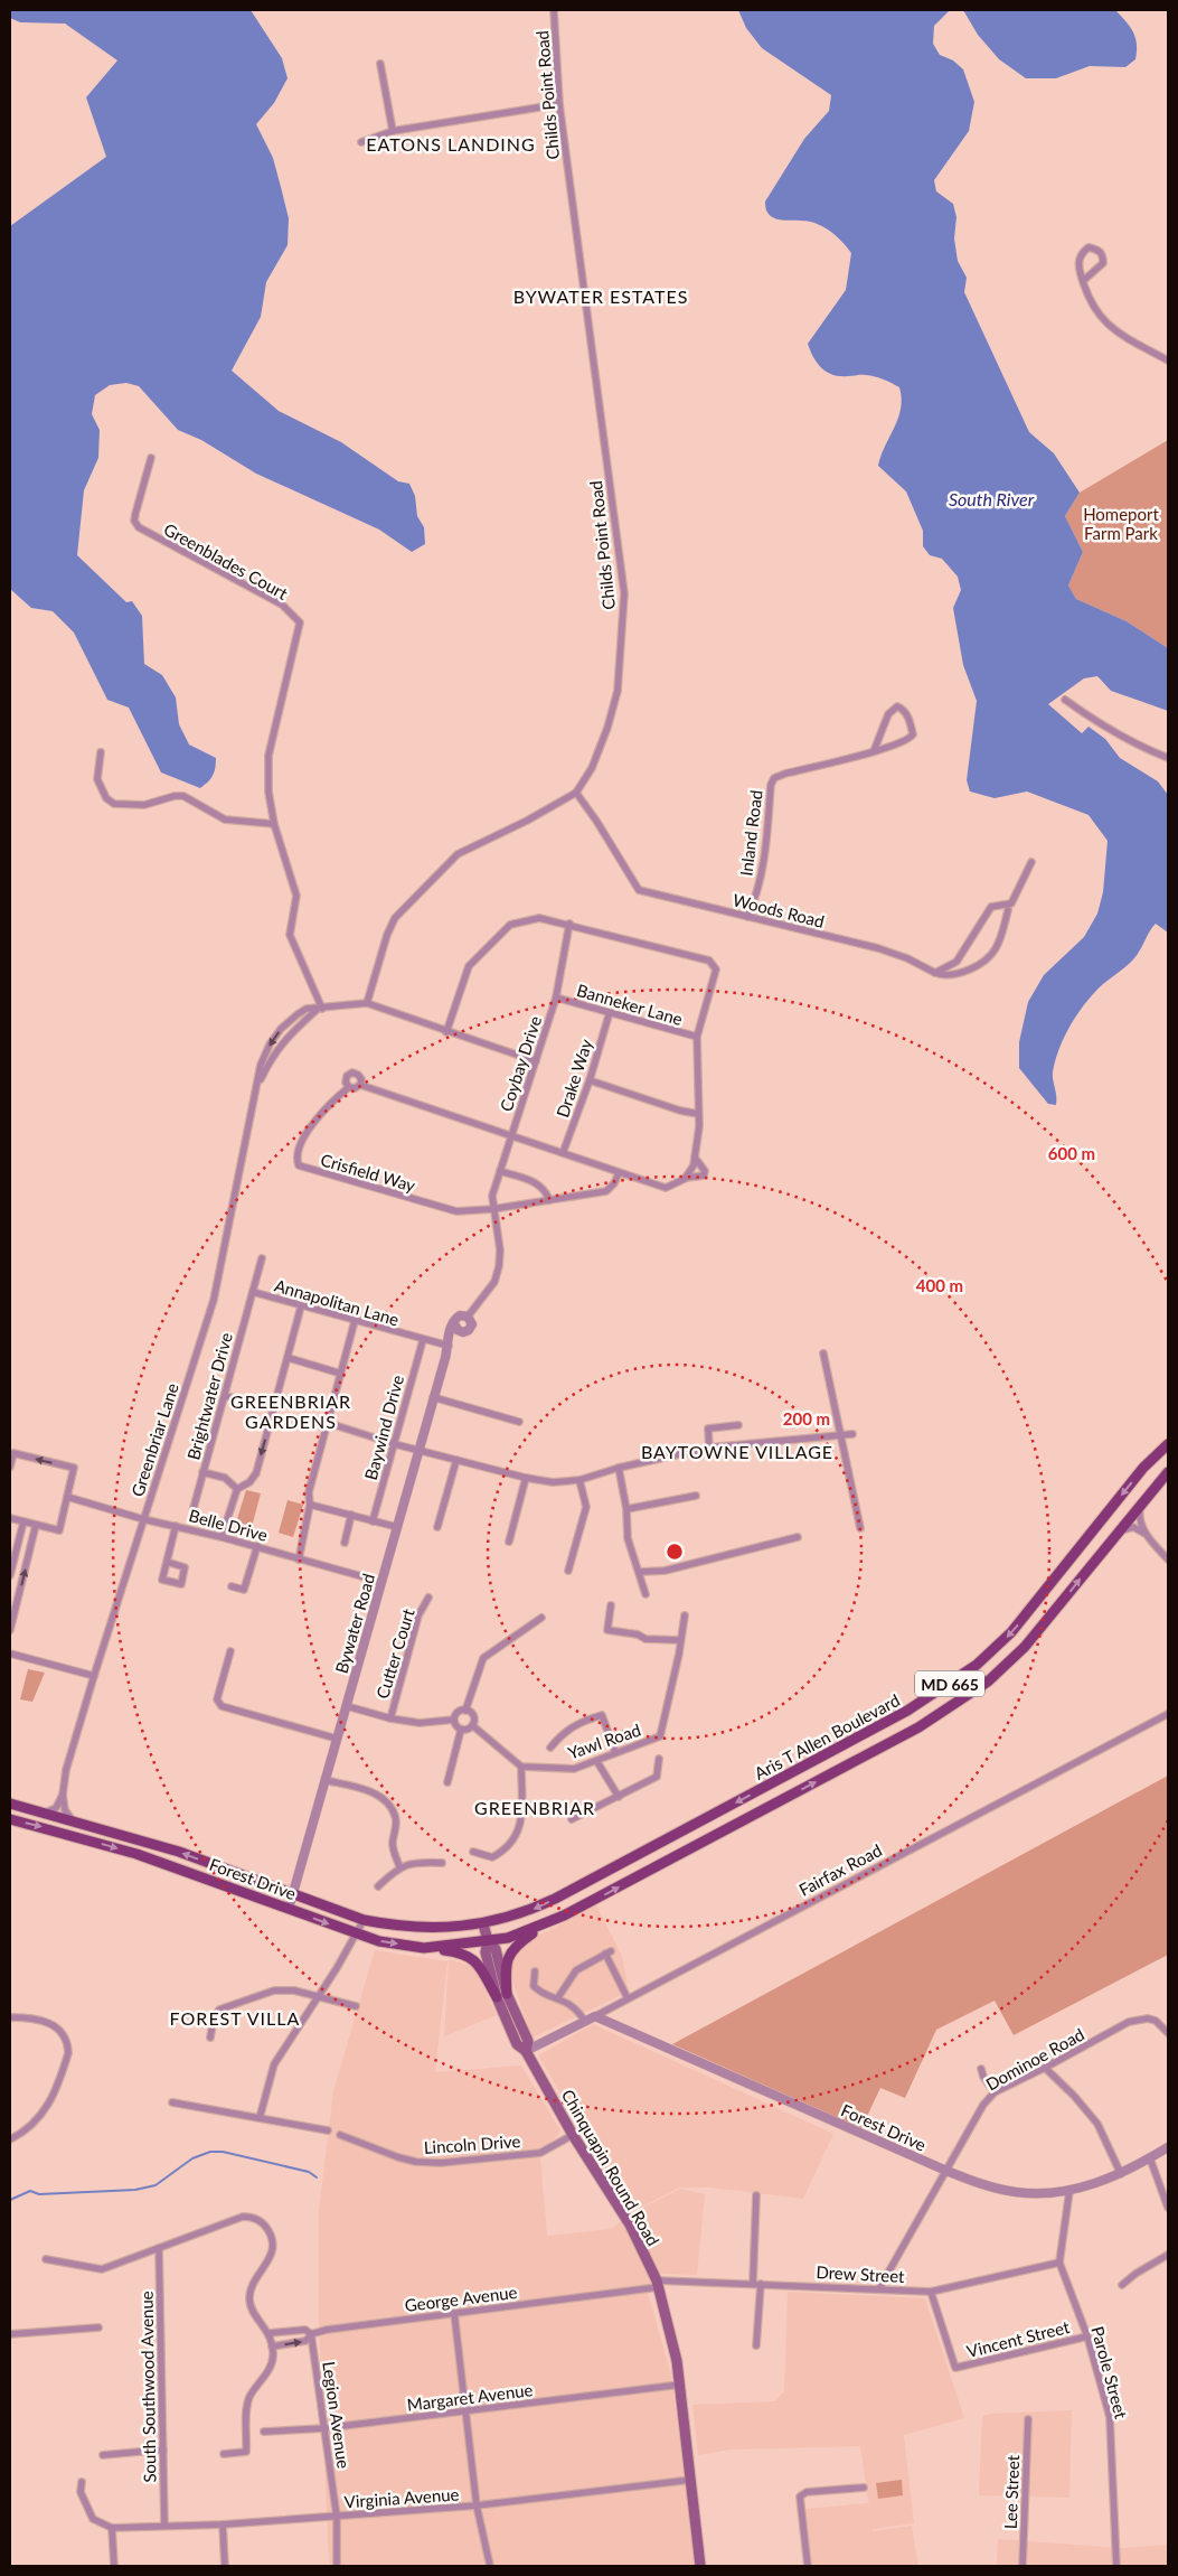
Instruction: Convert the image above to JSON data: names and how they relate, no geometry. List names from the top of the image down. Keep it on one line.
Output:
{"streets":{"main road":["MD 665","Aris T Allen Boulevard","Forest Drive","Chinquapin Round Road"],"street":["Childs Point Road","Greenblades Court","Inland Road","Woods Road","Banneker Lane","Coybay Drive","Drake Way","Crisfield Way","Annapolitan Lane","Brightwater Drive","Baywind Drive","Greenbriar Lane","Belle Drive","Bywater Road","Cutter Court","Yawl Road","Fairfax Road","Dominoe Road","Lincoln Drive","Drew Street","George Avenue","Vincent Street","Parole Street","South Southwood Avenue","Margaret Avenue","Legion Avenue","Lee Street","Virginia Avenue"]},"crossings":[["Childs Point Road","Woods Road"],["Inland Road","Woods Road"],["Banneker Lane","Coybay Drive"],["Banneker Lane","Drake Way"],["Coybay Drive","Crisfield Way"],["Drake Way","Crisfield Way"],["Annapolitan Lane","Brightwater Drive"],["Annapolitan Lane","Baywind Drive"],["Annapolitan Lane","Bywater Road"],["Greenbriar Lane","Belle Drive"],["Greenbriar Lane","Forest Drive"],["Belle Drive","Bywater Road"],["Bywater Road","Forest Drive"],["Aris T Allen Boulevard","Forest Drive"],["Aris T Allen Boulevard","Chinquapin Round Road"],["Fairfax Road","Forest Drive"],["Fairfax Road","Chinquapin Round Road"],["Forest Drive","Dominoe Road"],["Forest Drive","Chinquapin Round Road"],["Forest Drive","Parole Street"],["Dominoe Road","Drew Street"],["Lincoln Drive","Chinquapin Round Road"],["Chinquapin Round Road","Drew Street"],["Chinquapin Round Road","George Avenue"],["Chinquapin Round Road","Margaret Avenue"],["Chinquapin Round Road","Virginia Avenue"],["Drew Street","George Avenue"],["Drew Street","Vincent Street"],["Drew Street","Parole Street"],["George Avenue","Legion Avenue"],["Vincent Street","Parole Street"],["South Southwood Avenue","Virginia Avenue"],["Margaret Avenue","Legion Avenue"],["Legion Avenue","Virginia Avenue"]],"districts":["EATONS LANDING","BYWATER ESTATES","GREENBRIAR GARDENS","BAYTOWNE VILLAGE","GREENBRIAR","FOREST VILLA"],"water":["South River"],"parks":["Homeport Farm Park"],"rings":["600 m","400 m","200 m"]}
